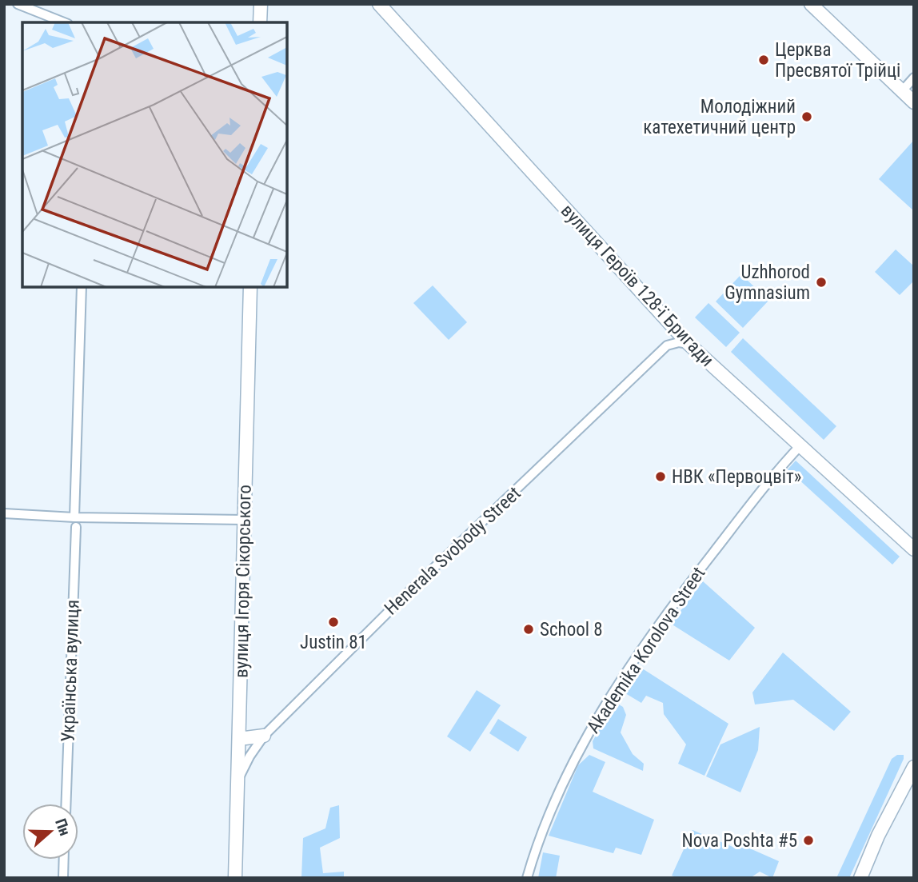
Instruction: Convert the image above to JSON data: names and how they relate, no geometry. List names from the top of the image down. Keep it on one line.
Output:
{"streets":{"street":["вулиця Героїв 128-ї Бригади","Henerala Svobody Street","вулиця Ігоря Сікорського","Akademika Korolova Street","Українська вулиця"]},"crossings":[["вулиця Героїв 128-ї Бригади","Akademika Korolova Street"],["Henerala Svobody Street","вулиця Ігоря Сікорського"]],"places":["Церква Пресвятої Трійці","Молодіжний катехетичний центр","Uzhhorod Gymnasium","НВК «Первоцвіт»","Justin 81","School 8","Nova Poshta #5"],"north":"right"}
